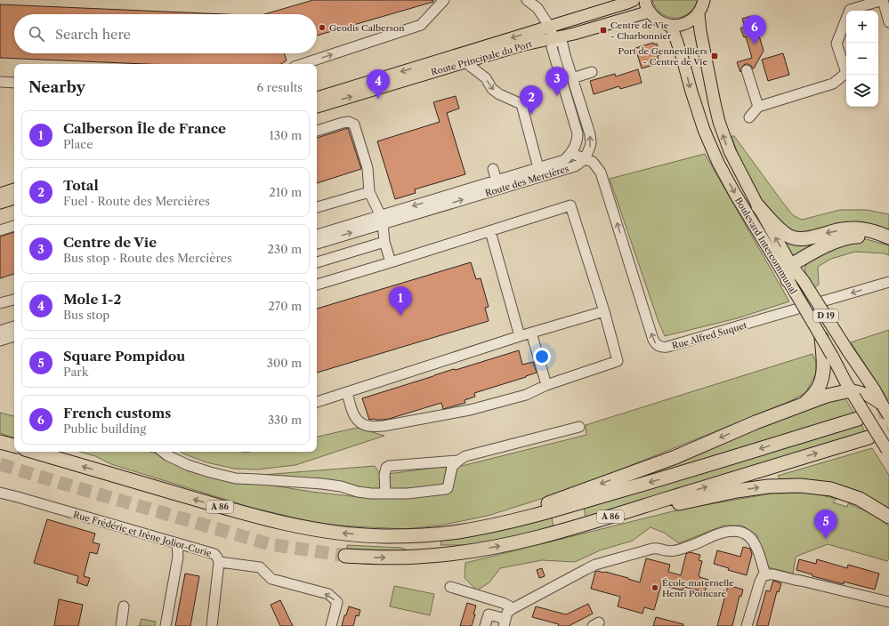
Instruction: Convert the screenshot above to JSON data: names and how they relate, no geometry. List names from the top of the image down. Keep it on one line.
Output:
{"streets":{"highway":["A 86"],"main road":["Route Principale du Port","Boulevard Intercommunal","D 19"],"street":["Route des Mercières","Rue Alfred Suquet","Rue Frédéric et Irène Joliot-Curie"]},"crossings":[["Route Principale du Port","Route des Mercières"],["Route des Mercières","Rue Alfred Suquet"]],"places":{"other":["Geodis Calberson","École maternelle Henri Poincaré"],"transit":["Centre de Vie - Charbonnier","Port de Gennevilliers - Centre de Vie"]},"page":{"map_buttons":["+","−"],"search":"Search here","pins":["6","3","4","2","1","5"],"heading":["Nearby","6 results"],"list":[{"mark":"1","name":"Calberson Île de France","note":"Place","value":"130 m"},{"mark":"2","name":"Total","note":"Fuel · Route des Mercières","value":"210 m"},{"mark":"3","name":"Centre de Vie","note":"Bus stop · Route des Mercières","value":"230 m"},{"mark":"4","name":"Mole 1-2","note":"Bus stop","value":"270 m"},{"mark":"5","name":"Square Pompidou","note":"Park","value":"300 m"},{"mark":"6","name":"French customs","note":"Public building","value":"330 m"}]}}
